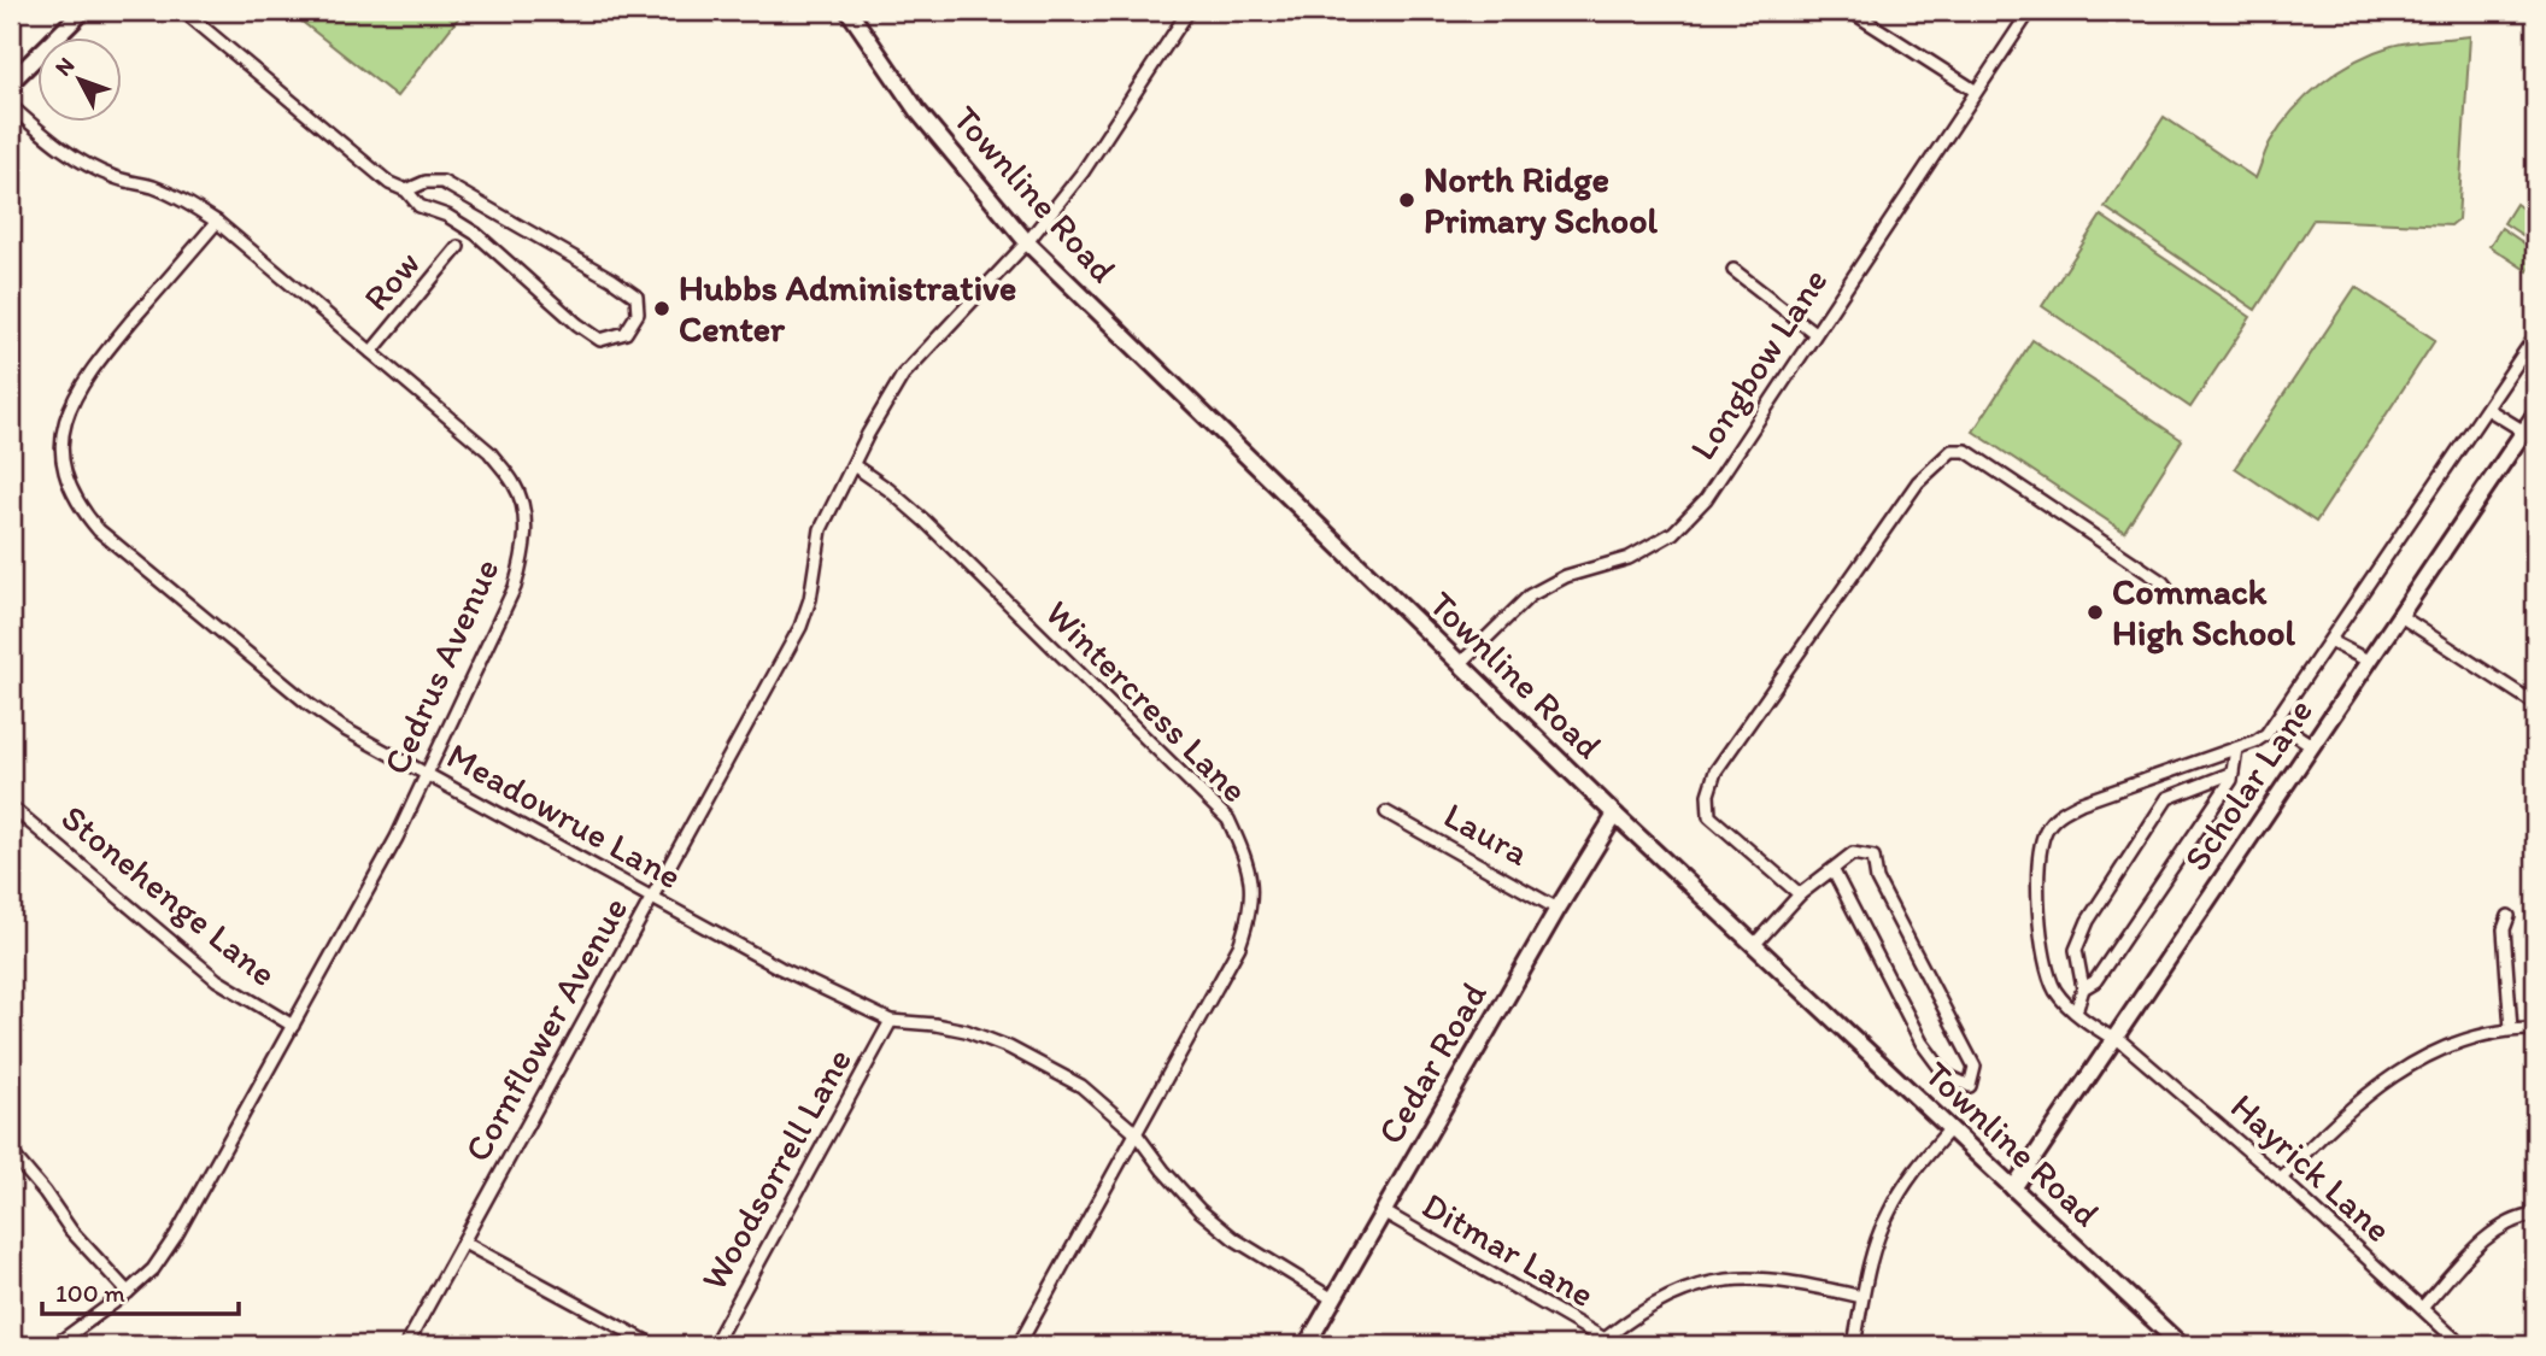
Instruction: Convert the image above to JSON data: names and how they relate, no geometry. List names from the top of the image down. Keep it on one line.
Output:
{"streets":{"main road":["Townline Road","Scholar Lane","Cedar Road"],"street":["Row","Longbow Lane","Cedrus Avenue","Wintercress Lane","Meadowrue Lane","Laura","Stonehenge Lane","Cornflower Avenue","Hayrick Lane","Woodsorrell Lane","Ditmar Lane"]},"crossings":[["Townline Road","Longbow Lane"],["Townline Road","Scholar Lane"],["Townline Road","Cornflower Avenue"],["Townline Road","Cedar Road"],["Row","Cedrus Avenue"],["Cedrus Avenue","Meadowrue Lane"],["Cedrus Avenue","Stonehenge Lane"],["Wintercress Lane","Meadowrue Lane"],["Wintercress Lane","Cornflower Avenue"],["Scholar Lane","Hayrick Lane"],["Meadowrue Lane","Cornflower Avenue"],["Meadowrue Lane","Cedar Road"],["Meadowrue Lane","Woodsorrell Lane"],["Laura","Cedar Road"],["Cedar Road","Ditmar Lane"]],"places":["North Ridge Primary School","Hubbs Administrative Center","Commack High School"],"scale_bar":"100 m","north":"top left"}
